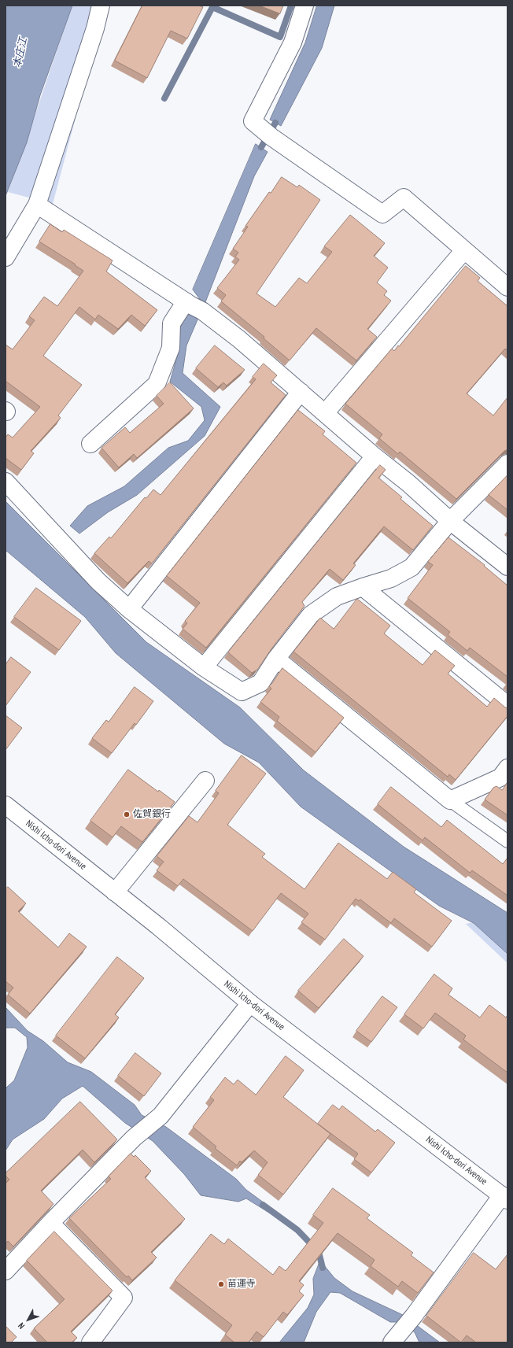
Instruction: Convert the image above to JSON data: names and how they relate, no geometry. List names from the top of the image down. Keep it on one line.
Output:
{"streets":{"main road":["Nishi Icho-dori Avenue"]},"water":["本庄江"],"places":["佐賀銀行","苗運寺"],"north":"bottom left"}
